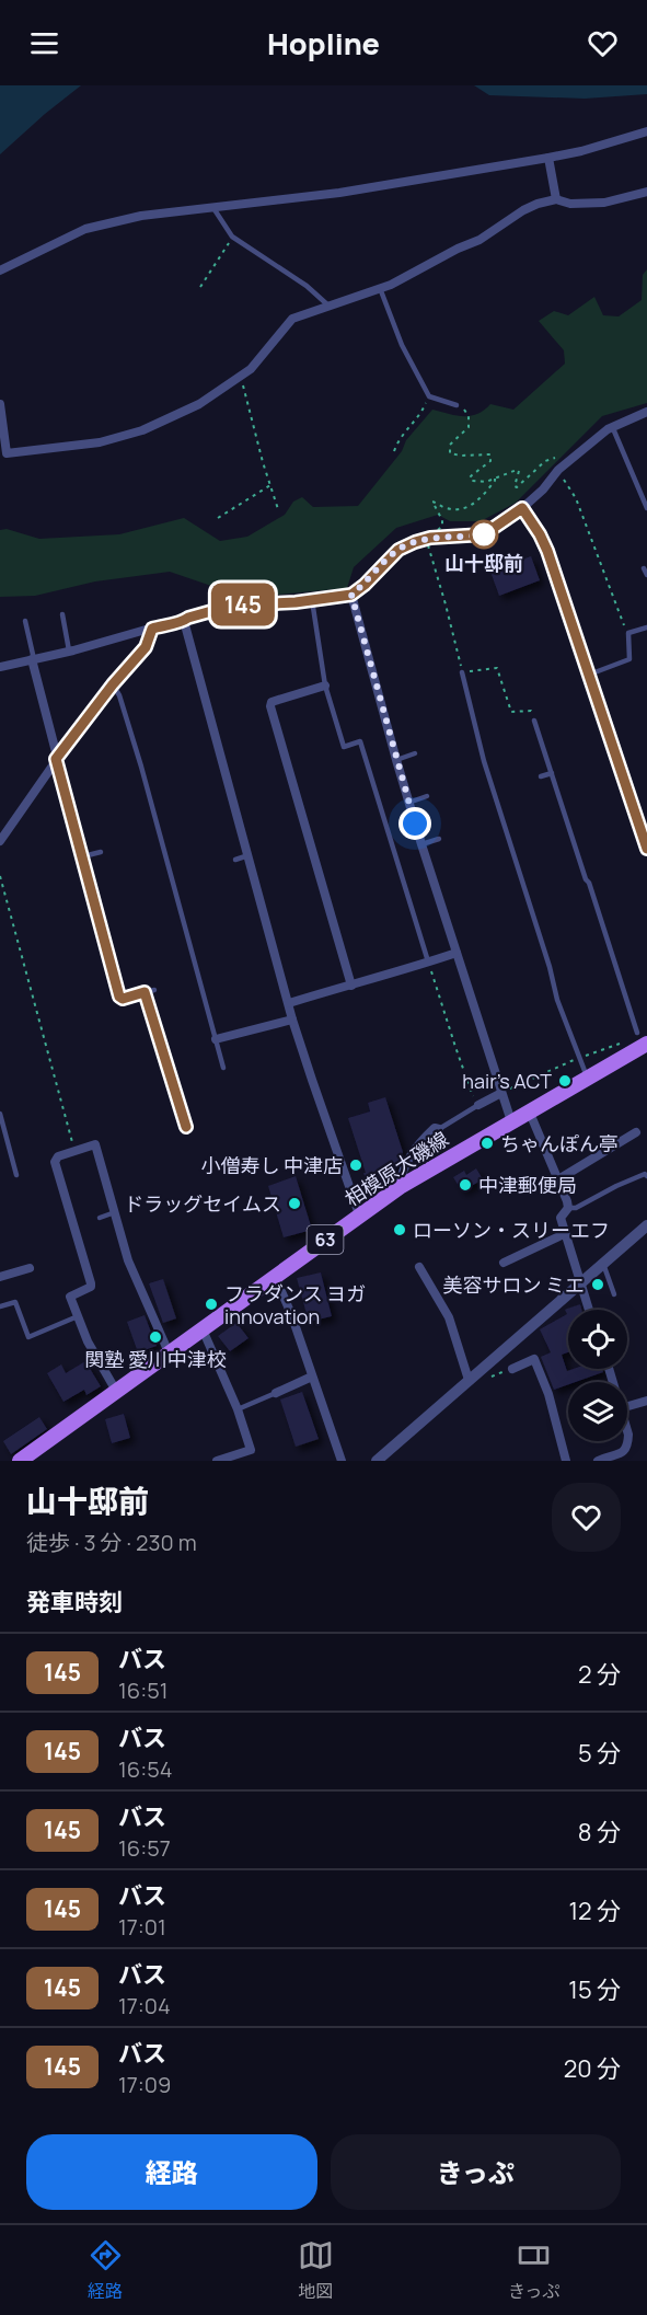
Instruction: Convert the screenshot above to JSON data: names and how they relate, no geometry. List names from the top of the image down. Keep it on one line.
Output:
{"streets":{"main road":["相模原大磯線","63"]},"places":["山十邸前","hair's ACT","ちゃんぽん亭","小僧寿し 中津店","中津郵便局","ドラッグセイムス","ローソン・スリーエフ","美容サロン ミエ","フラダンス ヨガ innovation","関塾 愛川中津校"],"lines":["bus line 145"],"page":{"header":"Hopline","on_map":"145","heading":[["山十邸前","徒歩 · 3 分 · 230 m"],"発車時刻"],"list":[{"mark":"145","name":"バス","note":"16:51","value":"2 分"},{"mark":"145","name":"バス","note":"16:54","value":"5 分"},{"mark":"145","name":"バス","note":"16:57","value":"8 分"},{"mark":"145","name":"バス","note":"17:01","value":"12 分"},{"mark":"145","name":"バス","note":"17:04","value":"15 分"},{"mark":"145","name":"バス","note":"17:09","value":"20 分"}],"buttons":["経路","きっぷ"],"tabs":["経路","地図","きっぷ"]}}
